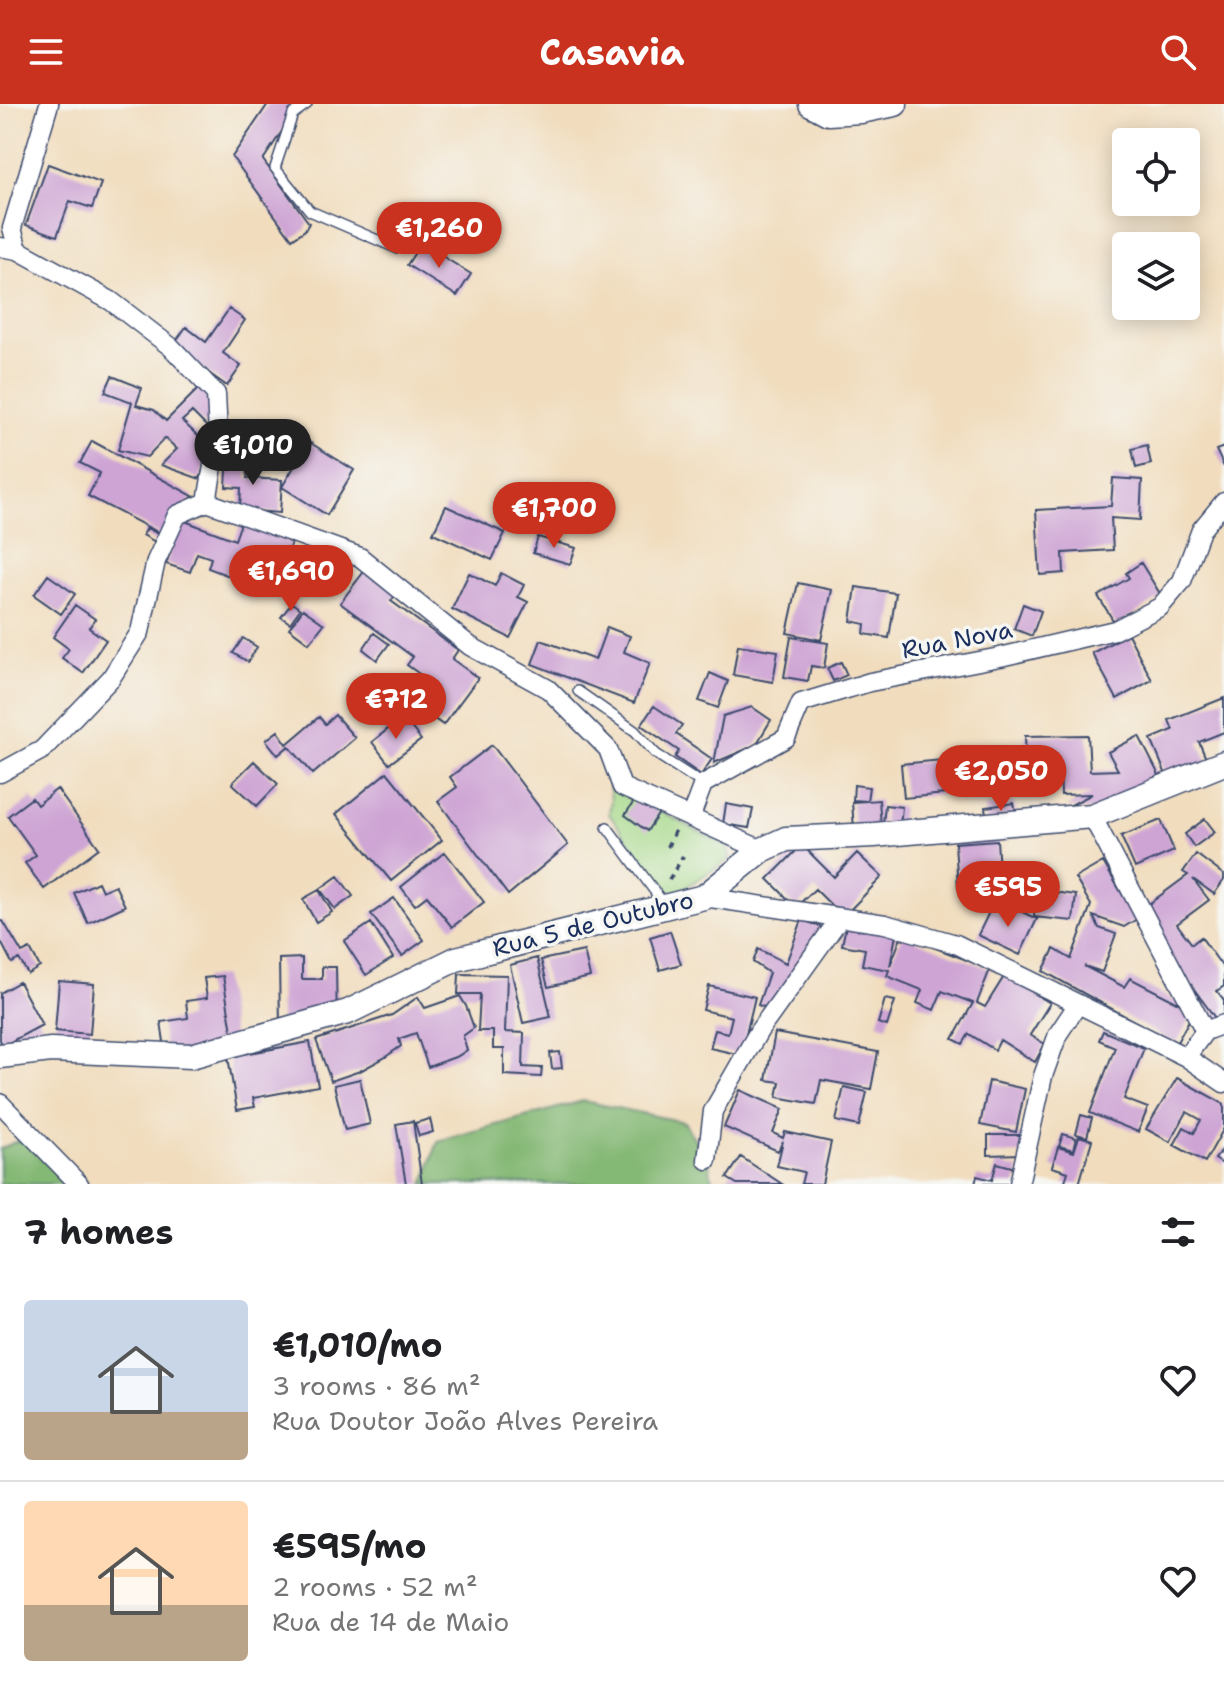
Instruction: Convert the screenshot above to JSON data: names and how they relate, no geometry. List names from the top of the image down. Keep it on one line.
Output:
{"streets":{"street":["Rua Nova","Rua 5 de Outubro"]},"page":{"header":"Casavia","price":["€1,260","€1,010","€1,700","€1,690","€712","€2,050","€595"],"heading":"7 homes","list":[{"name":"€1,010/mo","note":"3 rooms · 86 m² · Rua Doutor João Alves Pereira"},{"name":"€595/mo","note":"2 rooms · 52 m² · Rua de 14 de Maio"}]}}
